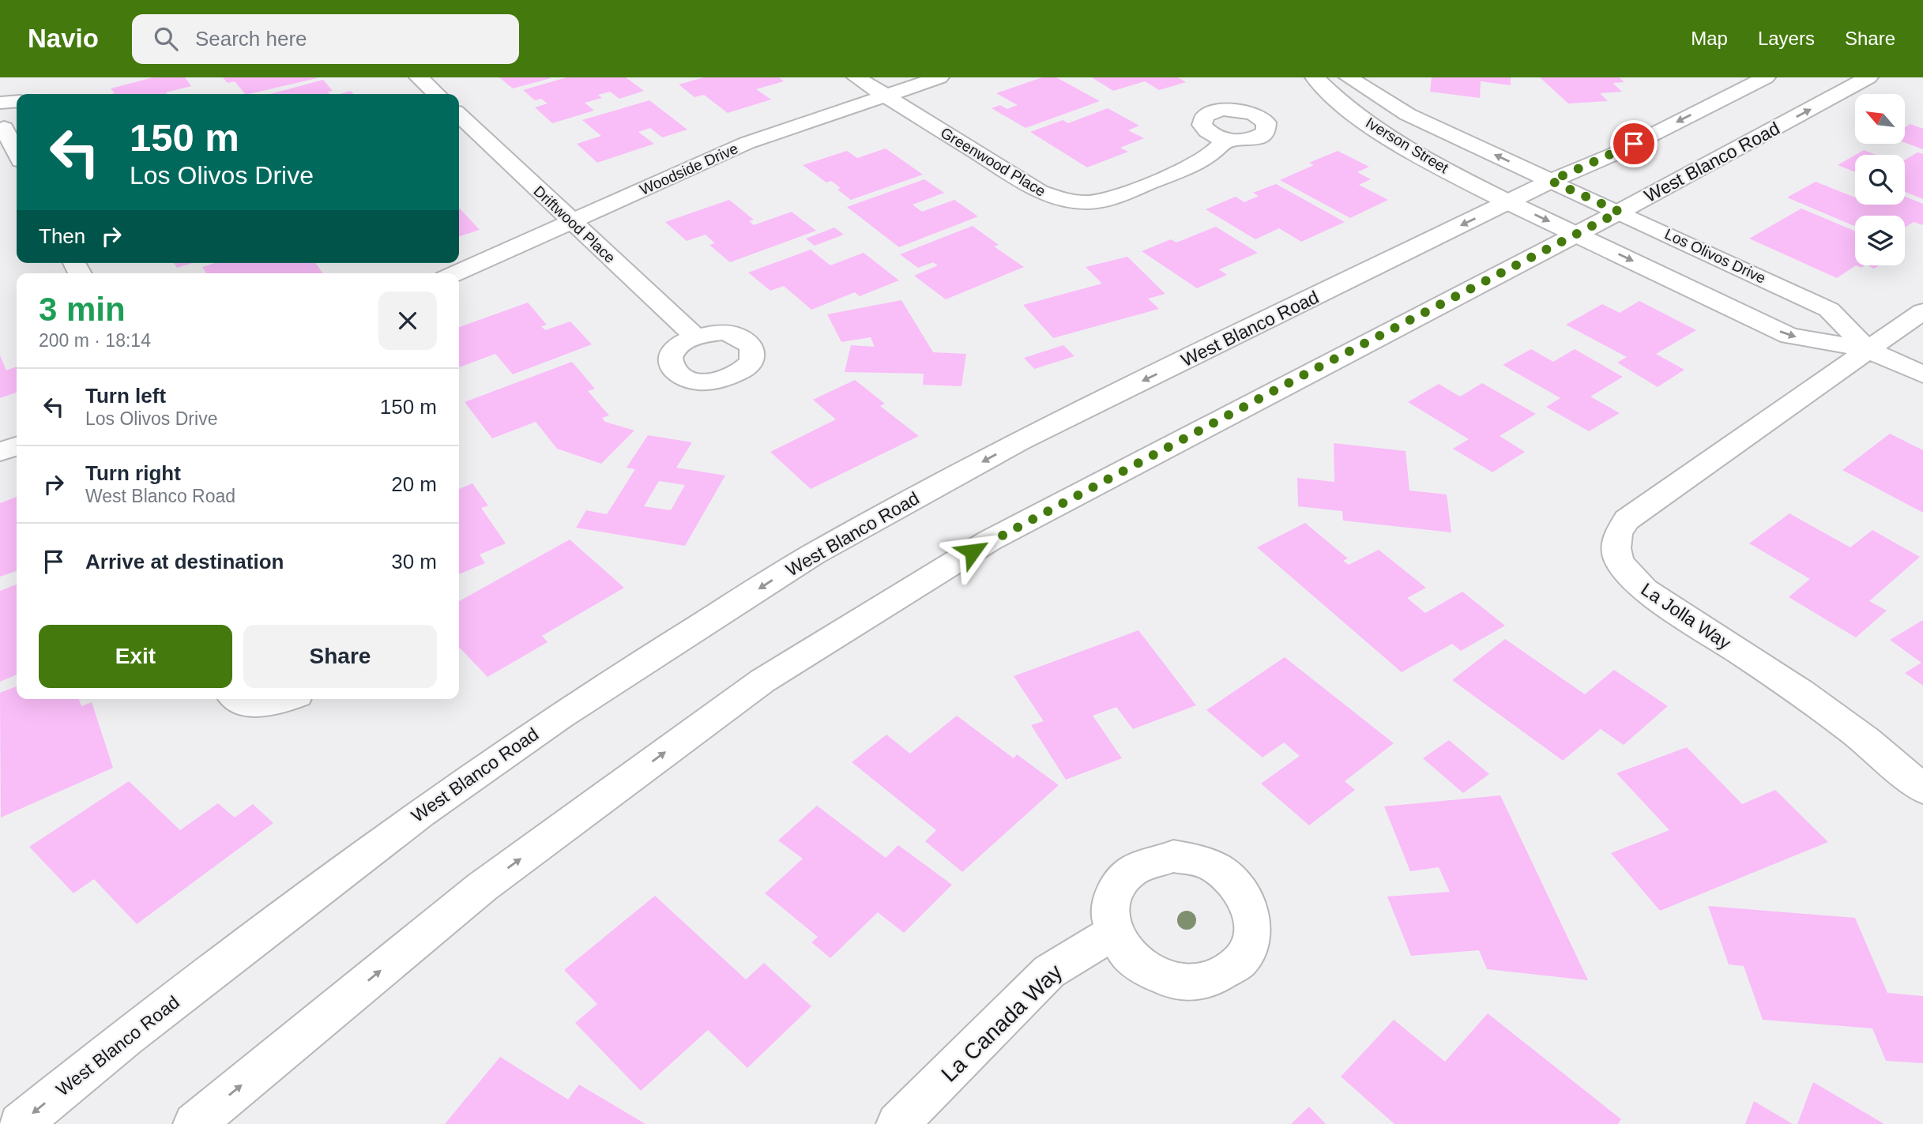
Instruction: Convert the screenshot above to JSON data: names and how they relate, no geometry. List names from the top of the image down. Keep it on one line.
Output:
{"streets":{"street":["Iverson Street","Greenwood Place","West Blanco Road","Woodside Drive","Driftwood Place","Los Olivos Drive","La Jolla Way","La Canada Way"]},"crossings":[["Iverson Street","West Blanco Road"],["Iverson Street","Los Olivos Drive"],["Greenwood Place","Woodside Drive"],["West Blanco Road","Los Olivos Drive"],["Woodside Drive","Driftwood Place"],["Los Olivos Drive","La Jolla Way"]],"north":"top left","page":{"header":"Navio","search":"Search here","nav":["Map","Layers","Share"],"turn":["150 m","Los Olivos Drive"],"then":"Then","heading":["3 min","200 m · 18:14"],"list":[{"name":"Turn left","note":"Los Olivos Drive","value":"150 m"},{"name":"Turn right","note":"West Blanco Road","value":"20 m"},{"name":"Arrive at destination","value":"30 m"}],"buttons":["Exit","Share"]}}
